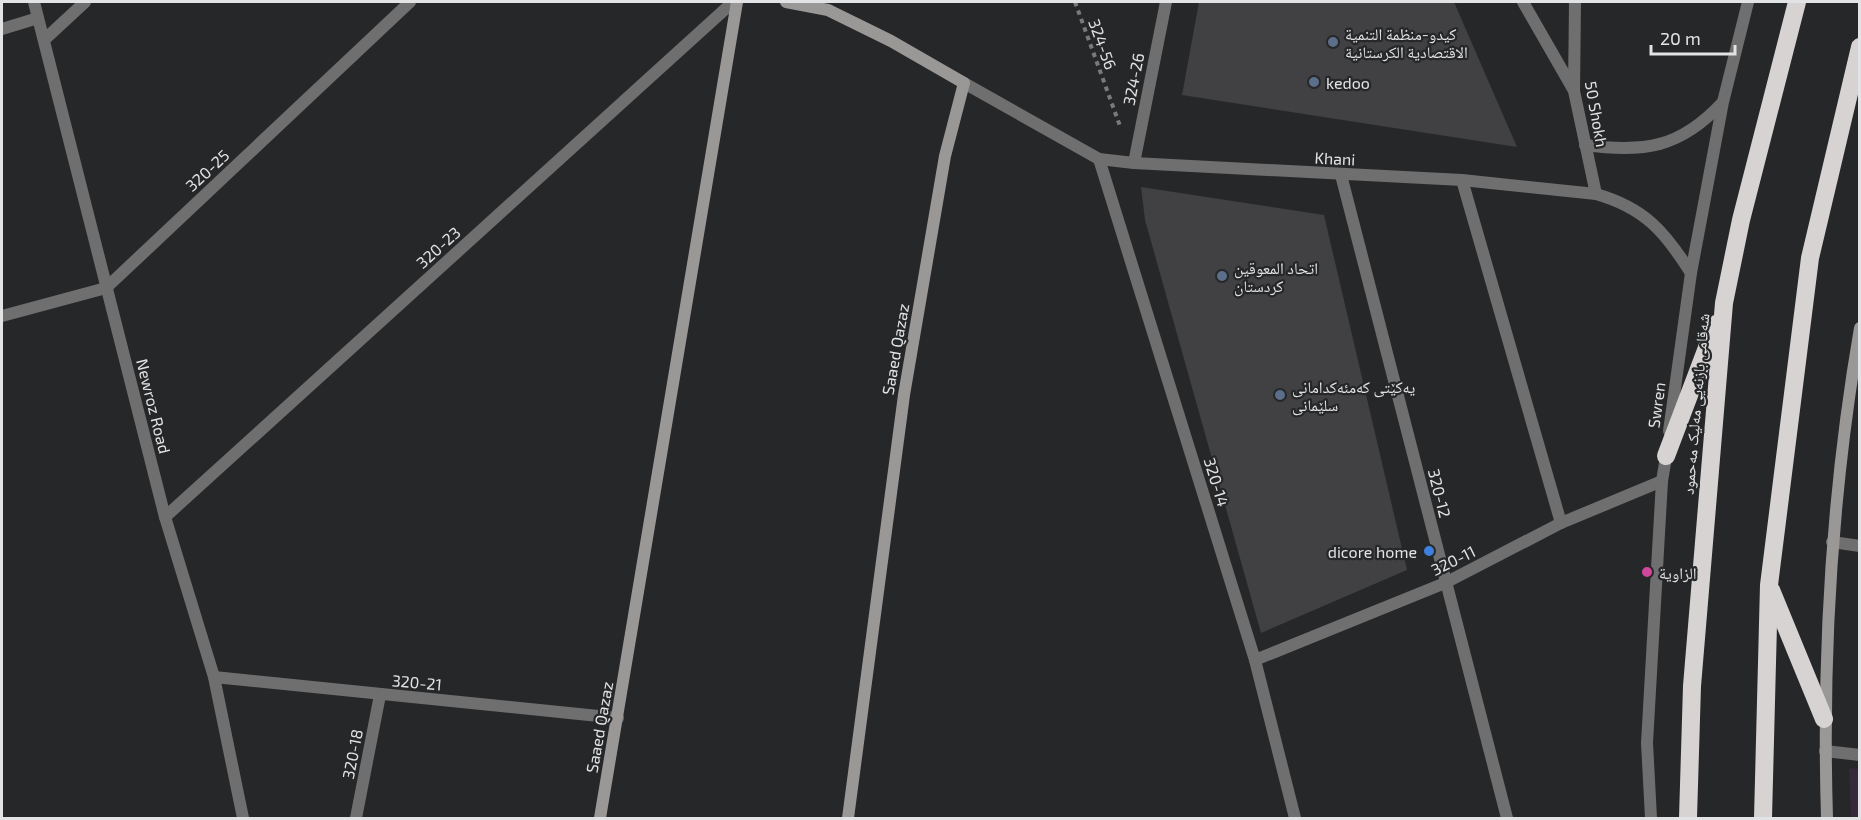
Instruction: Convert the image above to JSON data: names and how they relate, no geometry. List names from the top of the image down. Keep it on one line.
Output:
{"streets":{"highway":["شەقامی بازنەیی مەلیک مەحمود"],"street":["324-26","50 Shokh","Khani","320-25","320-23","Saaed Qazaz","Swren","Newroz Road","320-14","320-12","320-11","320-21","320-18"],"path":["324-56"]},"crossings":[["324-56","324-26"],["324-56","Khani"],["324-26","Khani"],["50 Shokh","Khani"],["Khani","Saaed Qazaz"],["Khani","Swren"],["Khani","320-14"],["Khani","320-12"],["320-25","Newroz Road"],["320-23","Saaed Qazaz"],["320-23","Newroz Road"],["Saaed Qazaz","320-21"],["Swren","320-11"],["Newroz Road","320-21"],["320-14","320-11"],["320-12","320-11"],["320-21","320-18"]],"places":["کیدو-منظمة التنمية الاقتصادية الكرستانية","kedoo","اتحاد المعوقین کردستان","یەکێتی کەمئەکدامانی سلێمانی","dicore home","الزاوية"],"scale_bar":"20 m"}
